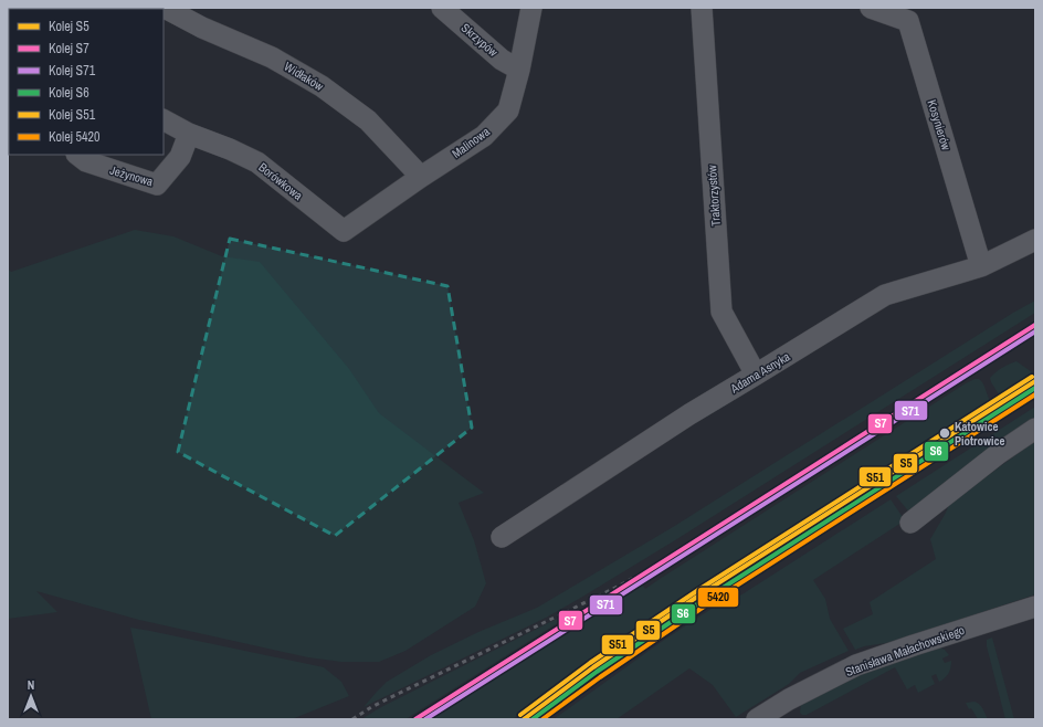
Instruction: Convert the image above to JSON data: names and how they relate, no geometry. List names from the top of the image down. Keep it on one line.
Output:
{"streets":{"street":["Skrzypów","Widłaków","Kosynierów","Malinowa","Jeżynowa","Borówkowa","Traktorzystów","Adama Asnyka","Stanisława Małachowskiego"]},"crossings":[["Skrzypów","Malinowa"],["Widłaków","Malinowa"],["Kosynierów","Adama Asnyka"],["Malinowa","Borówkowa"],["Jeżynowa","Borówkowa"],["Traktorzystów","Adama Asnyka"]],"places":["Katowice Piotrowice"],"lines":["rail line S7","rail line S71","rail line S51","rail line S5","rail line S6","rail line 5420"],"legend":["Kolej S5","Kolej S7","Kolej S71","Kolej S6","Kolej S51","Kolej 5420"],"north":"top"}
